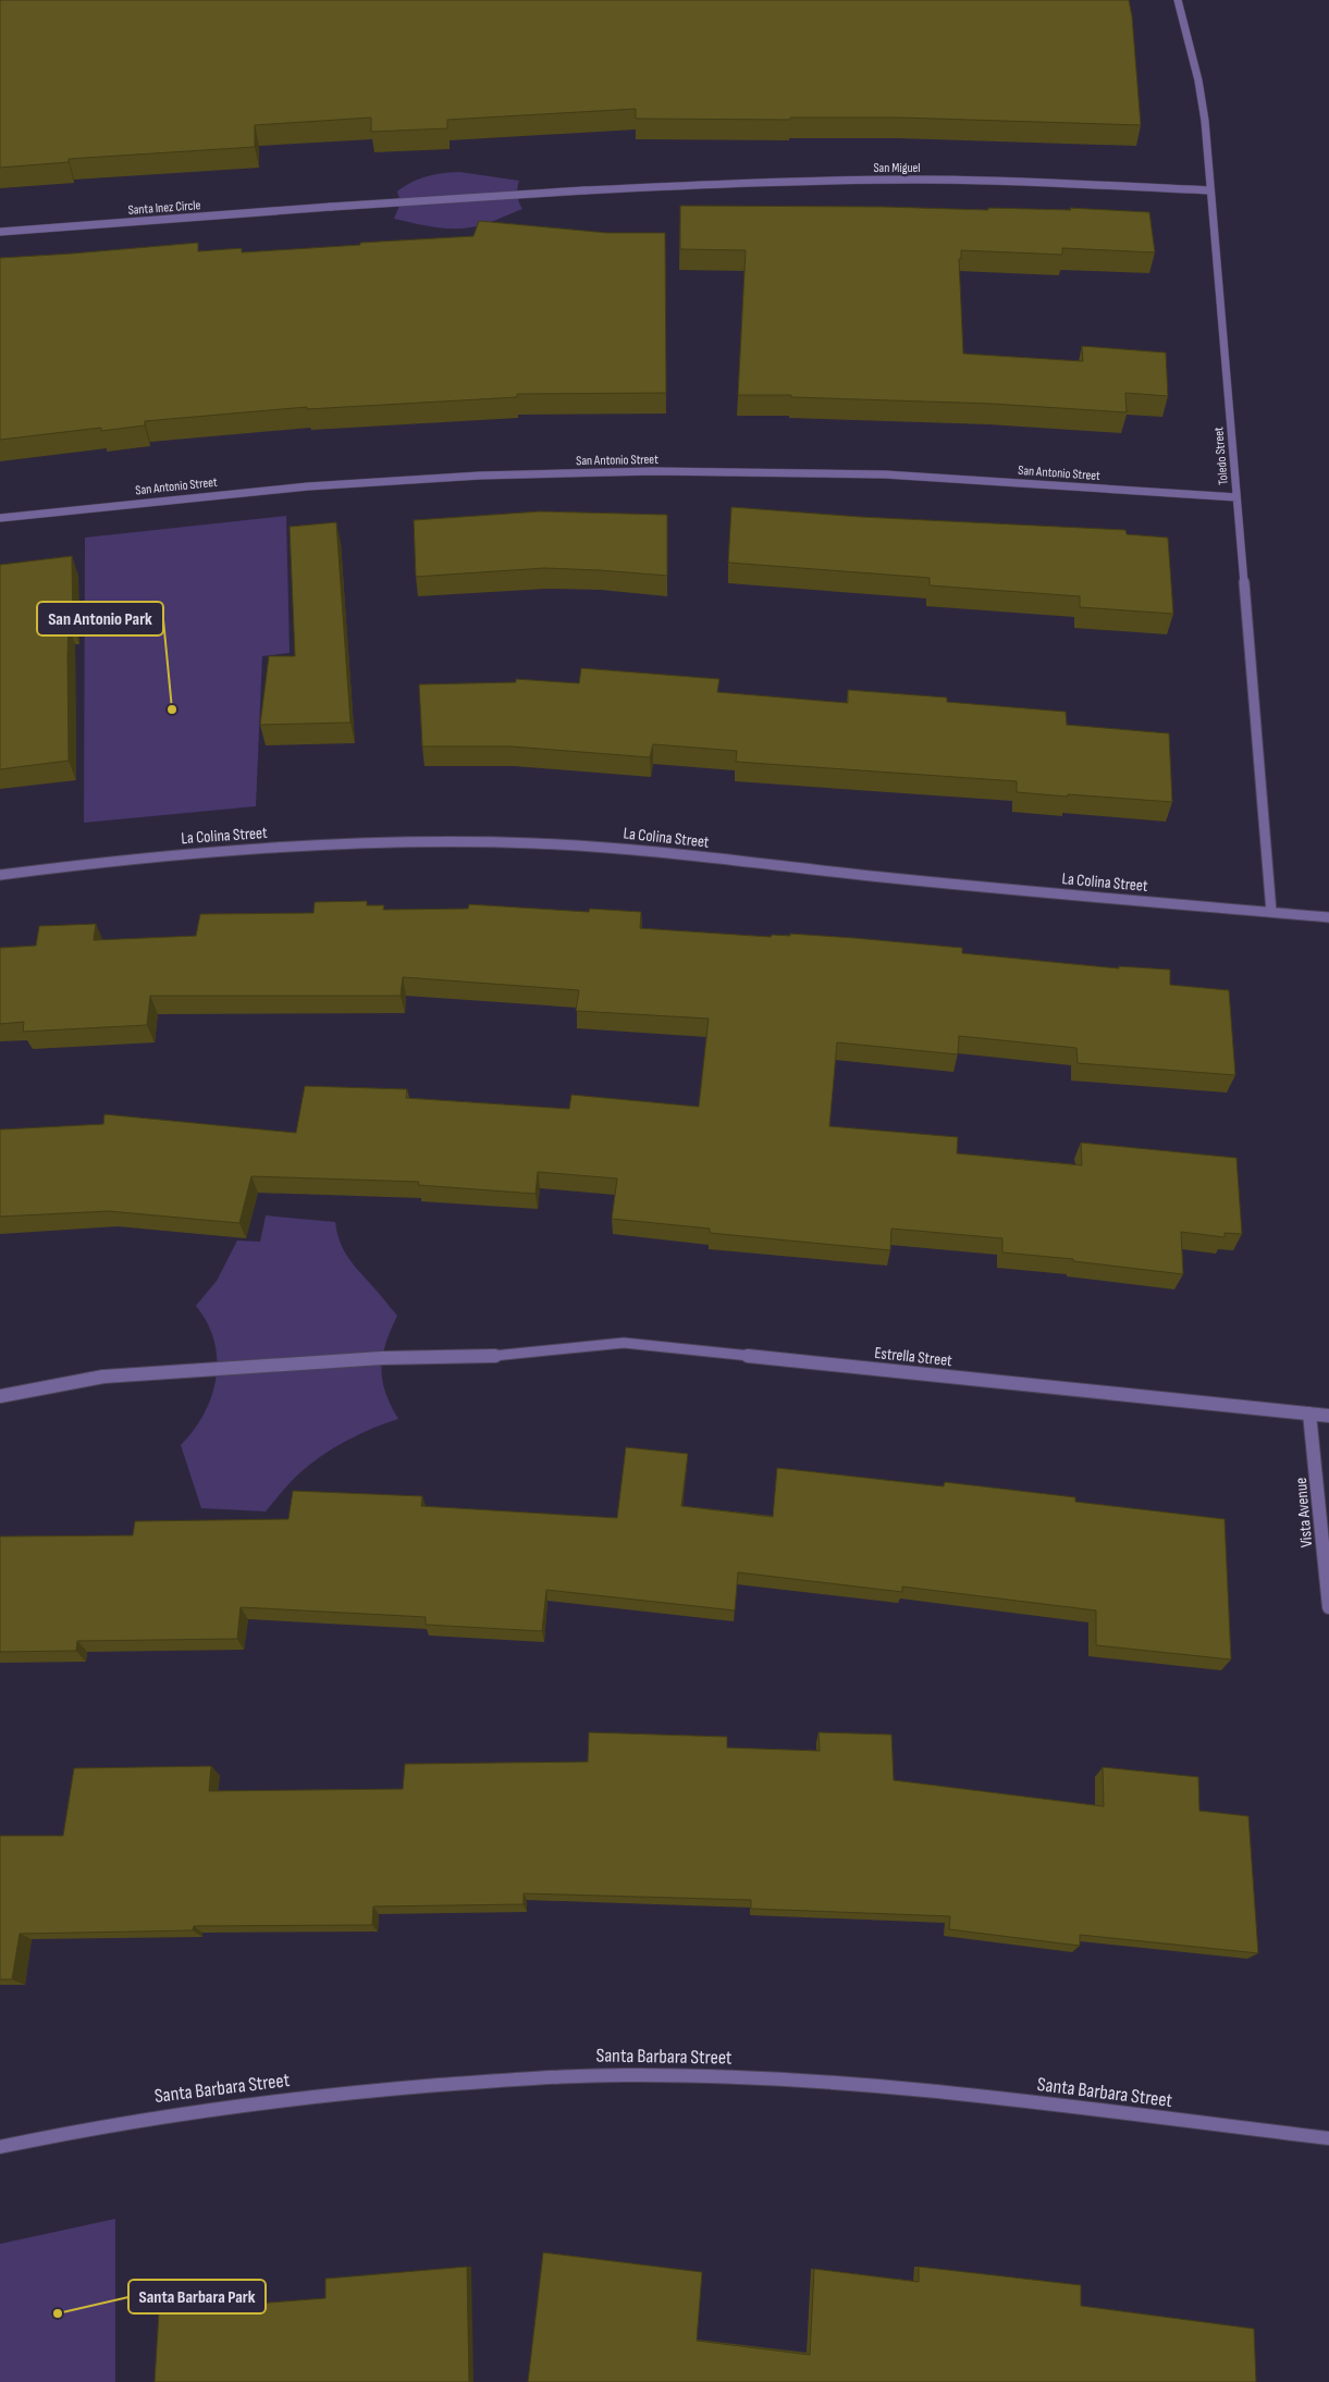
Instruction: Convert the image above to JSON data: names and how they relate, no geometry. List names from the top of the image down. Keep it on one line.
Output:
{"streets":{"street":["San Miguel","Santa Inez Circle","Toledo Street","San Antonio Street","La Colina Street","Estrella Street","Vista Avenue","Santa Barbara Street"]},"crossings":[["San Miguel","Santa Inez Circle"],["San Miguel","Toledo Street"],["Toledo Street","San Antonio Street"],["Toledo Street","La Colina Street"],["Estrella Street","Vista Avenue"]],"places":["San Antonio Park","Santa Barbara Park"]}
